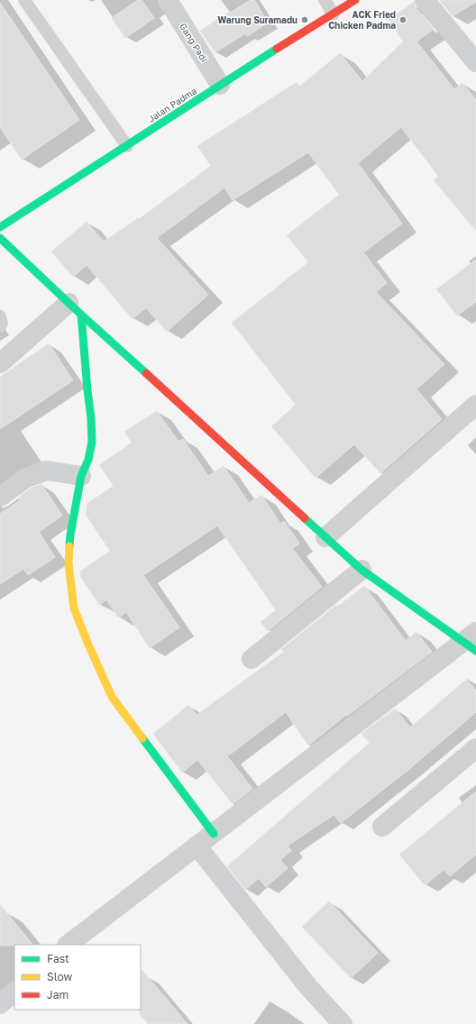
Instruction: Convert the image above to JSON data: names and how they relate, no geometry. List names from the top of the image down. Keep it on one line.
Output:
{"streets":{"street":["Gang Padi","Jalan Padma"]},"crossings":[["Gang Padi","Jalan Padma"]],"places":["Warung Suramadu","ACK Fried Chicken Padma"],"legend":["Fast","Slow","Jam"]}
